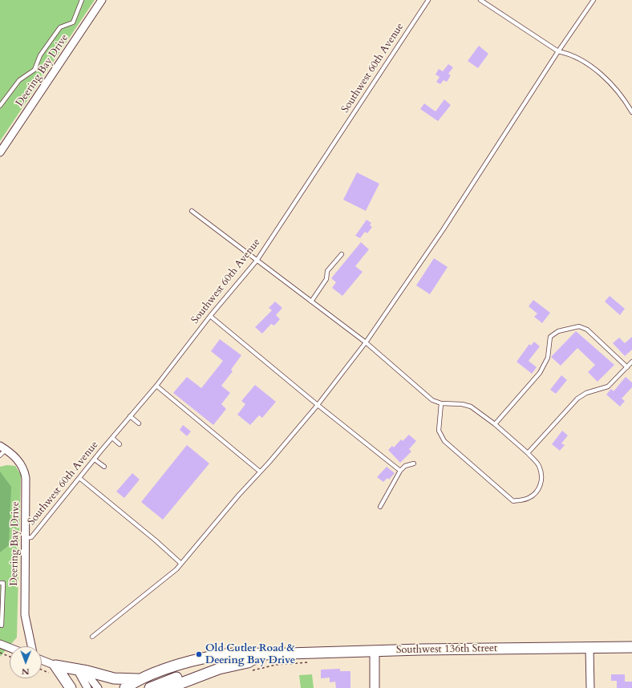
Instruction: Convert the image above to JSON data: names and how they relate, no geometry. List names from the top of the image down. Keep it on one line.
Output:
{"streets":{"main road":["Southwest 136th Street"],"street":["Deering Bay Drive"],"lane":["Southwest 60th Avenue"]},"crossings":[["Southwest 60th Avenue","Deering Bay Drive"]],"places":["Old Cutler Road & Deering Bay Drive"],"north":"bottom"}
